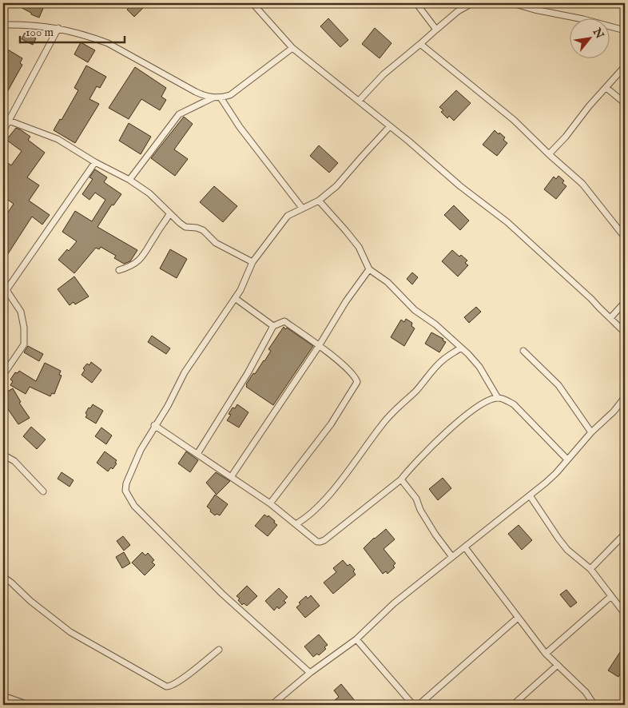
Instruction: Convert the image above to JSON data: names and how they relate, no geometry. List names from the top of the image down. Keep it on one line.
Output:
{"scale_bar":"100 m","north":"top right"}
